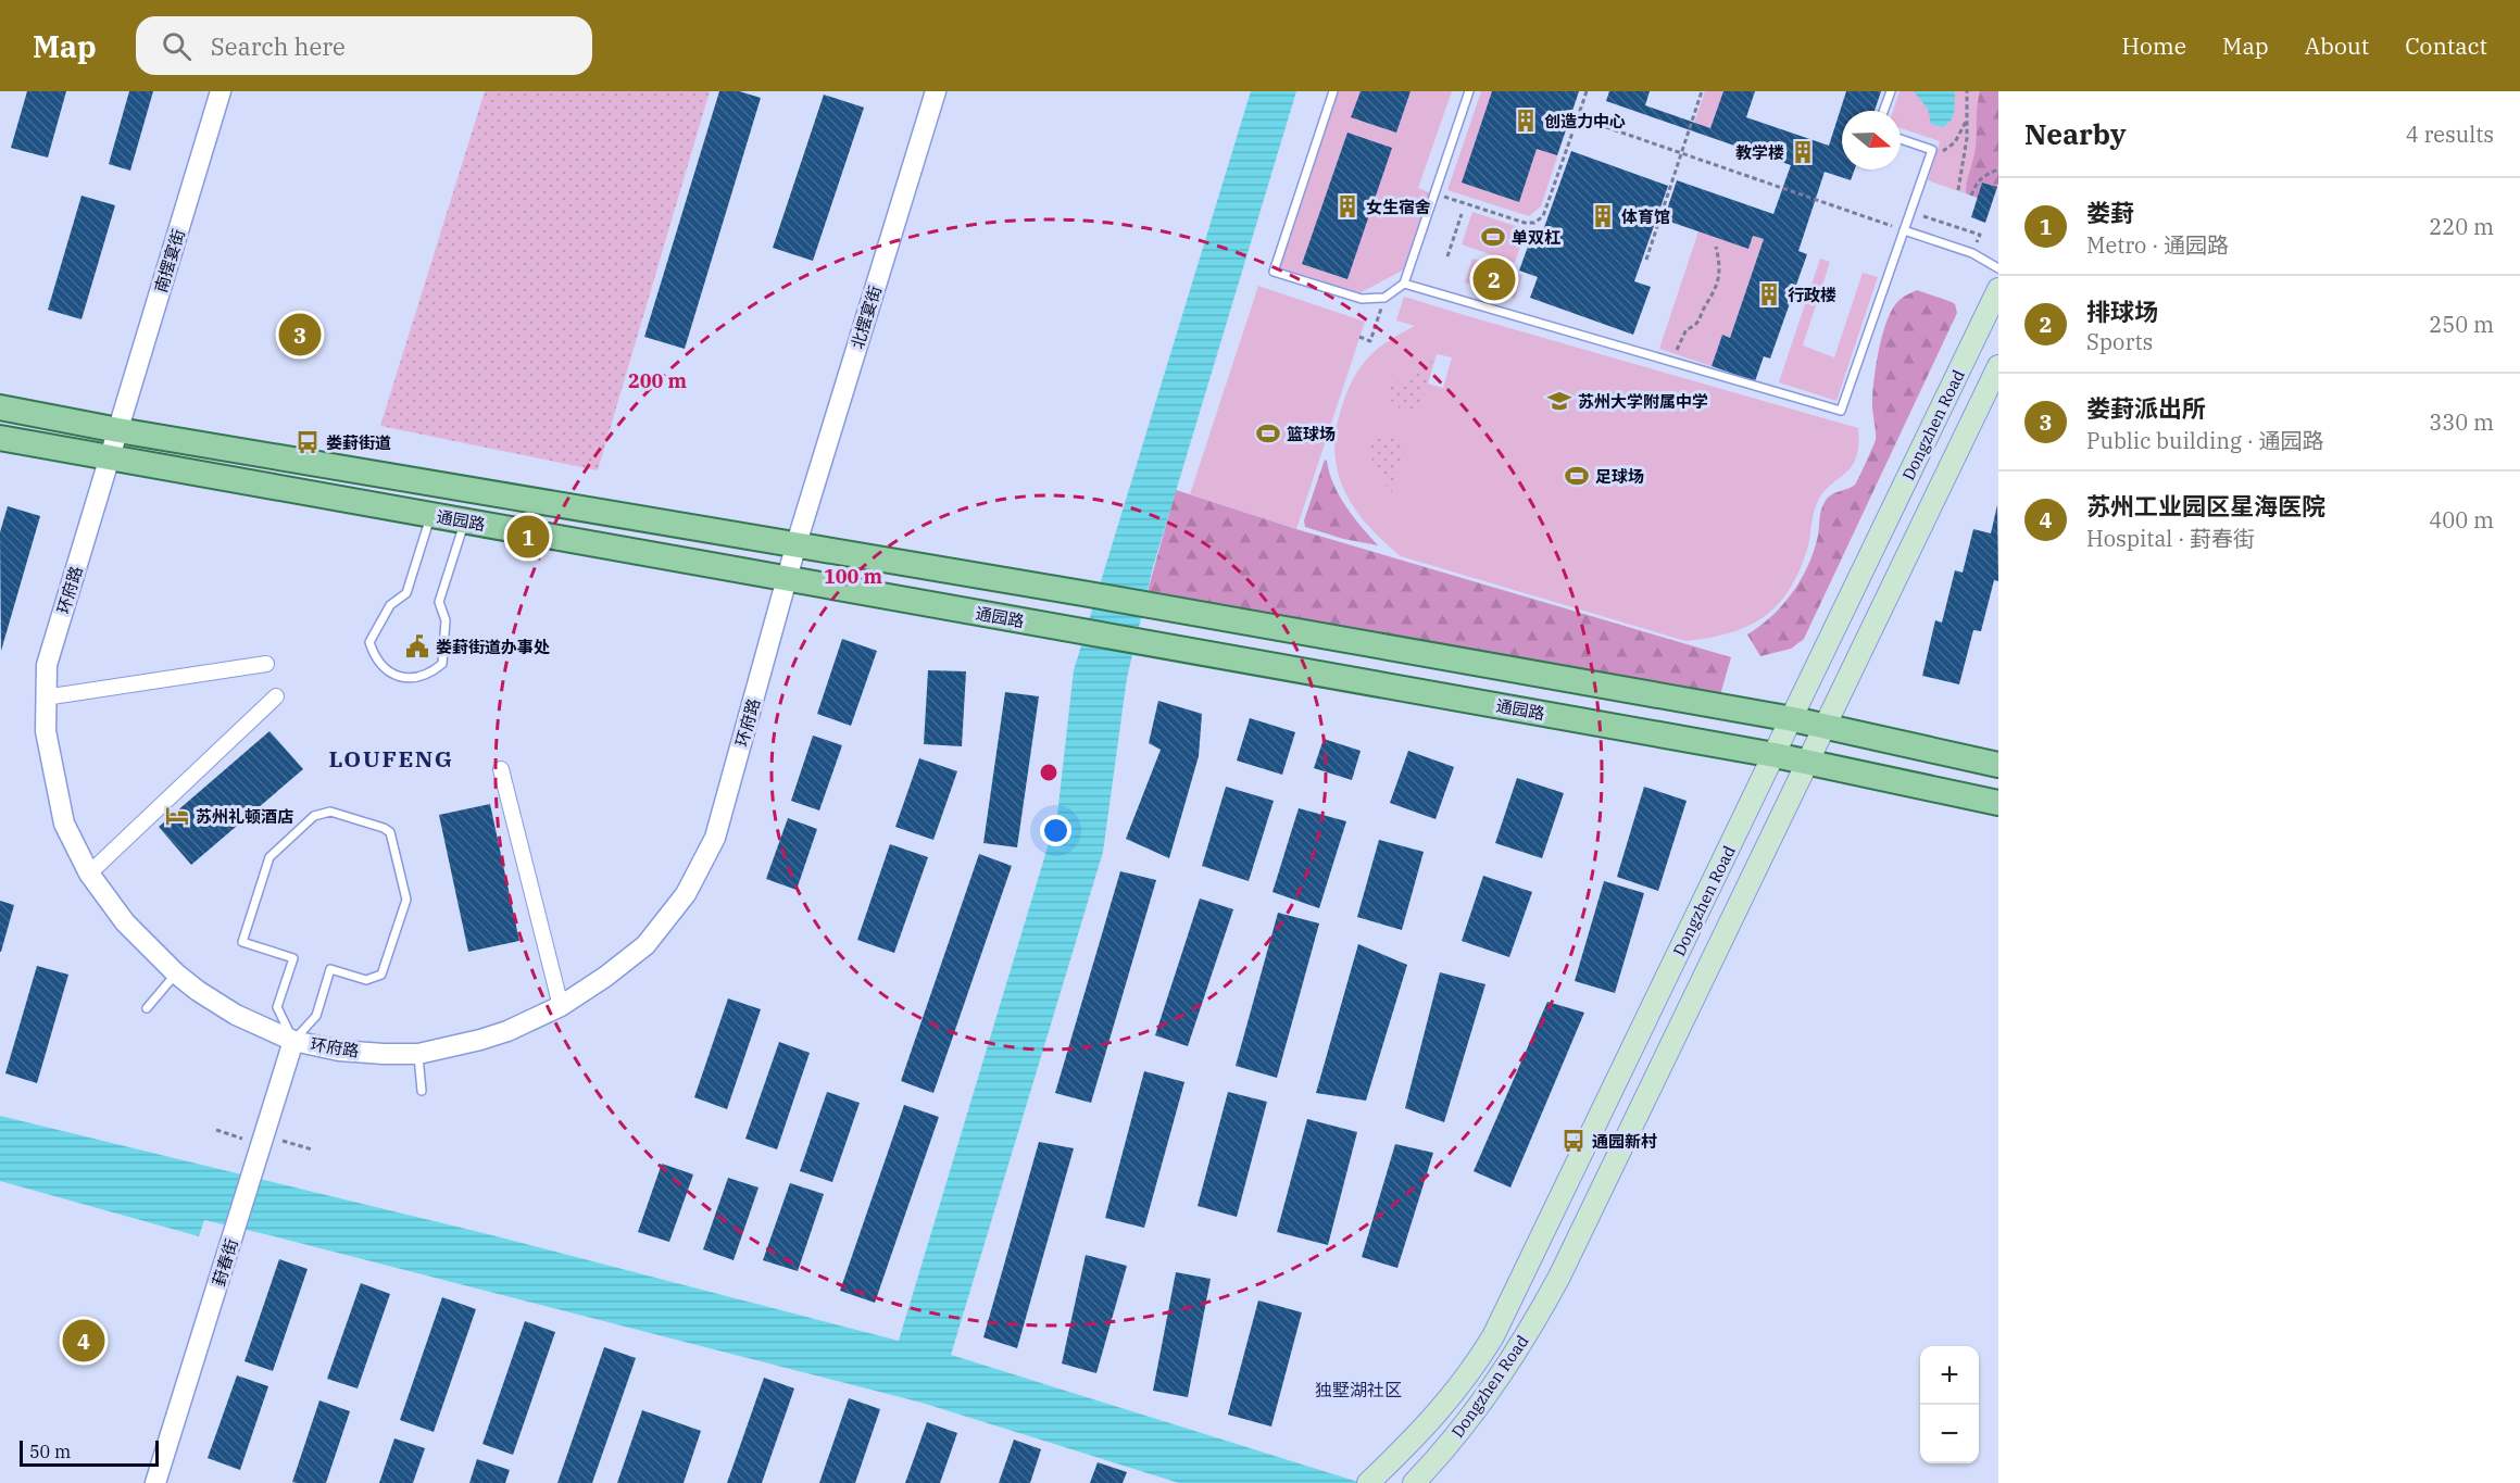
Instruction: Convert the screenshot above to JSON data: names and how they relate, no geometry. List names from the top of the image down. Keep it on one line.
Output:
{"streets":{"main road":["Dongzhen Road","通园路"],"street":["南摆宴街","北摆宴街","环府路","葑春街"]},"crossings":[["南摆宴街","通园路"],["南摆宴街","环府路"],["北摆宴街","通园路"],["北摆宴街","环府路"],["Dongzhen Road","通园路"],["通园路","环府路"],["环府路","葑春街"]],"districts":["LOUFENG","独墅湖社区"],"places":{"building":["创造力中心","教学楼","女生宿舍","体育馆","行政楼"],"sports":["单双杠","篮球场","足球场"],"school or university":["苏州大学附属中学"],"bus stop":["娄葑街道","通园新村"],"public building":["娄葑街道办事处"],"hotel":["苏州礼顿酒店"]},"scale_bar":"50 m","north":"right","page":{"header":"Map","search":"Search here","nav":["Home","Map","About","Contact"],"heading":["Nearby","4 results"],"list":[{"mark":"1","name":"娄葑","note":"Metro · 通园路","value":"220 m"},{"mark":"2","name":"排球场","note":"Sports","value":"250 m"},{"mark":"3","name":"娄葑派出所","note":"Public building · 通园路","value":"330 m"},{"mark":"4","name":"苏州工业园区星海医院","note":"Hospital · 葑春街","value":"400 m"}],"pins":["2","3","1","4"],"map_buttons":["+","−"],"scale":"50 m"},"rings":["200 m","100 m"]}
